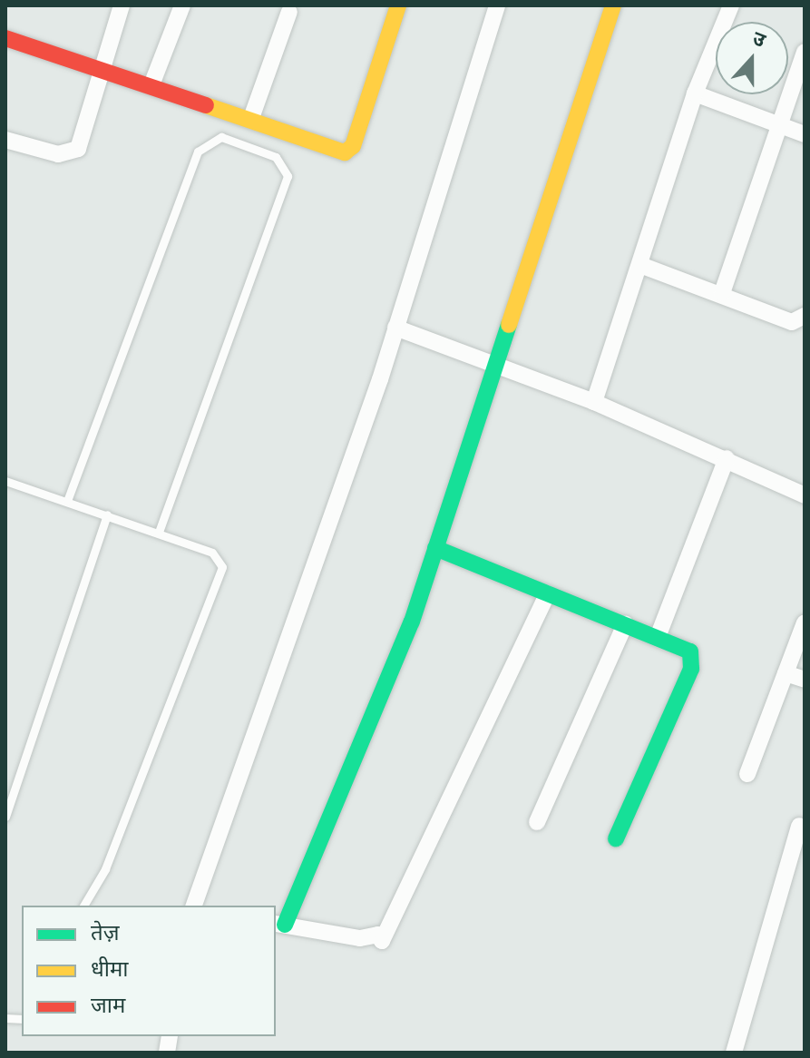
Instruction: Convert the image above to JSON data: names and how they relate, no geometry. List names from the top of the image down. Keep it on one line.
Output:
{"legend":["तेज़","धीमा","जाम"],"north":"top"}
